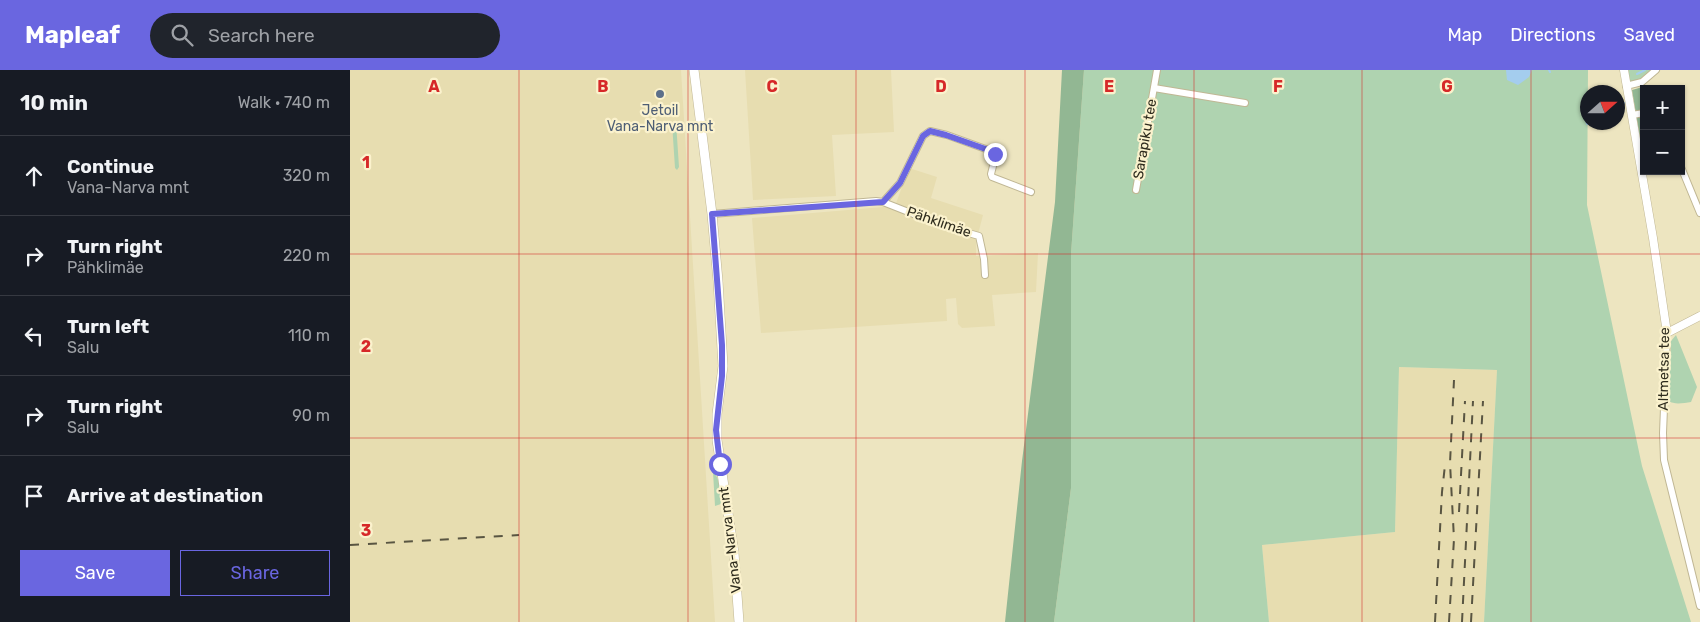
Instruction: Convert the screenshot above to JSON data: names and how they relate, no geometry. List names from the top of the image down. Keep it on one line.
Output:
{"streets":{"main road":["Vana-Narva mnt"],"street":["Sarapiku tee","Pähklimäe","Altmetsa tee"]},"crossings":[["Pähklimäe","Vana-Narva mnt"]],"places":["Jetoil Vana-Narva mnt"],"north":"right","page":{"header":"Mapleaf","search":"Search here","nav":["Map","Directions","Saved"],"heading":["10 min","Walk · 740 m"],"map_buttons":["+","−"],"list":[["Continue","Vana-Narva mnt","320 m"],["Turn right","Pähklimäe","220 m"],["Turn left","Salu","110 m"],["Turn right","Salu","90 m"],"Arrive at destination"],"buttons":["Save","Share"]},"grid":{"columns":["A","B","C","D","E","F","G"],"rows":["1","2","3"]}}
